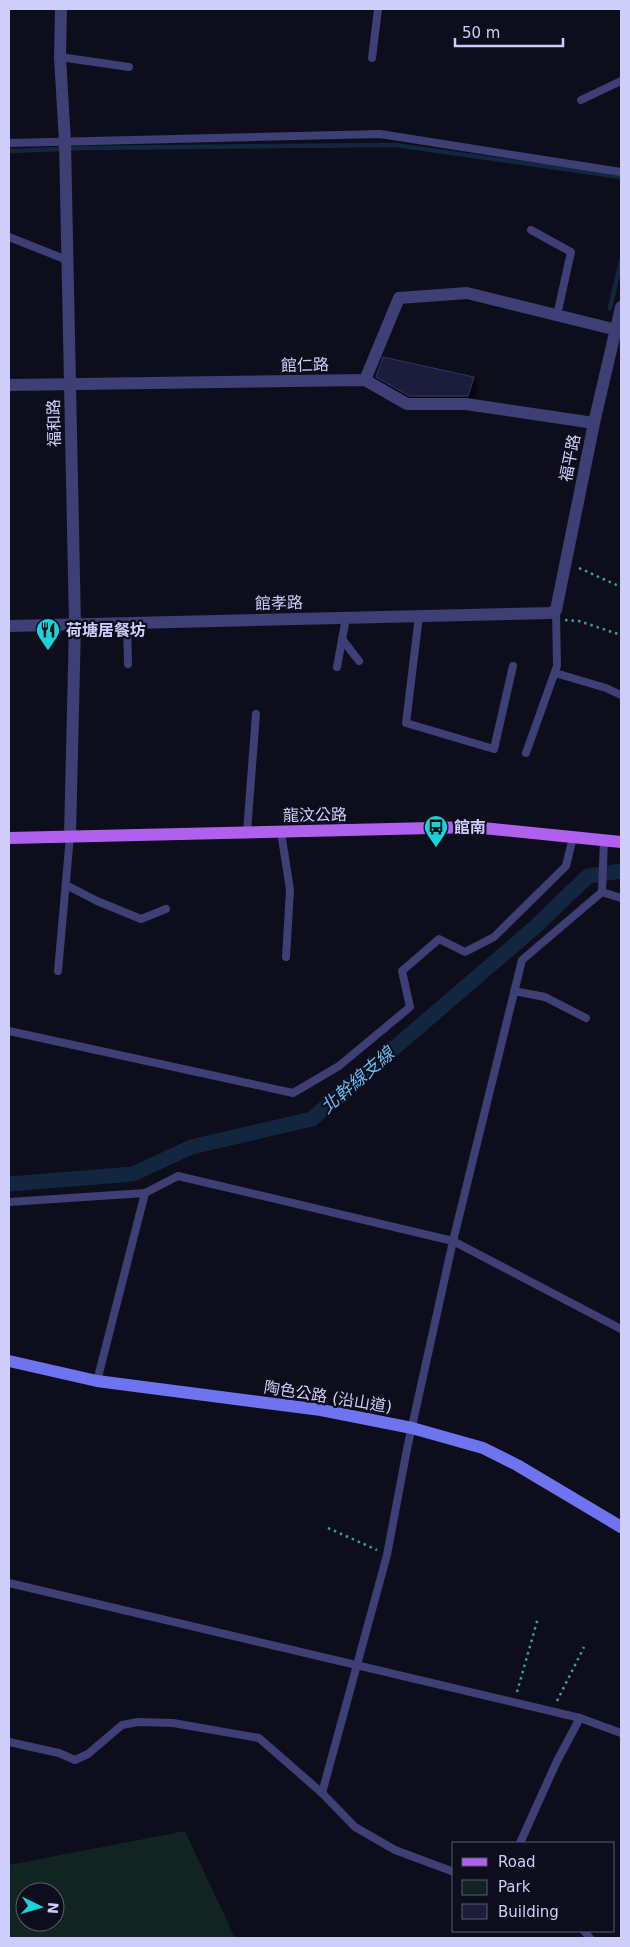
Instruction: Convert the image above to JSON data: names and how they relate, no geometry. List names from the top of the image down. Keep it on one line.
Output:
{"streets":{"main road":["龍汶公路","陶色公路 (沿山道)"],"street":["館仁路","福和路","福平路","館孝路"]},"crossings":[["館仁路","福和路"],["福和路","館孝路"],["福和路","龍汶公路"],["福平路","館孝路"]],"water":["北幹線支線"],"places":{"restaurant":["荷塘居餐坊"],"bus stop":["館南"]},"legend":["Road","Park","Building"],"scale_bar":"50 m","north":"right"}
